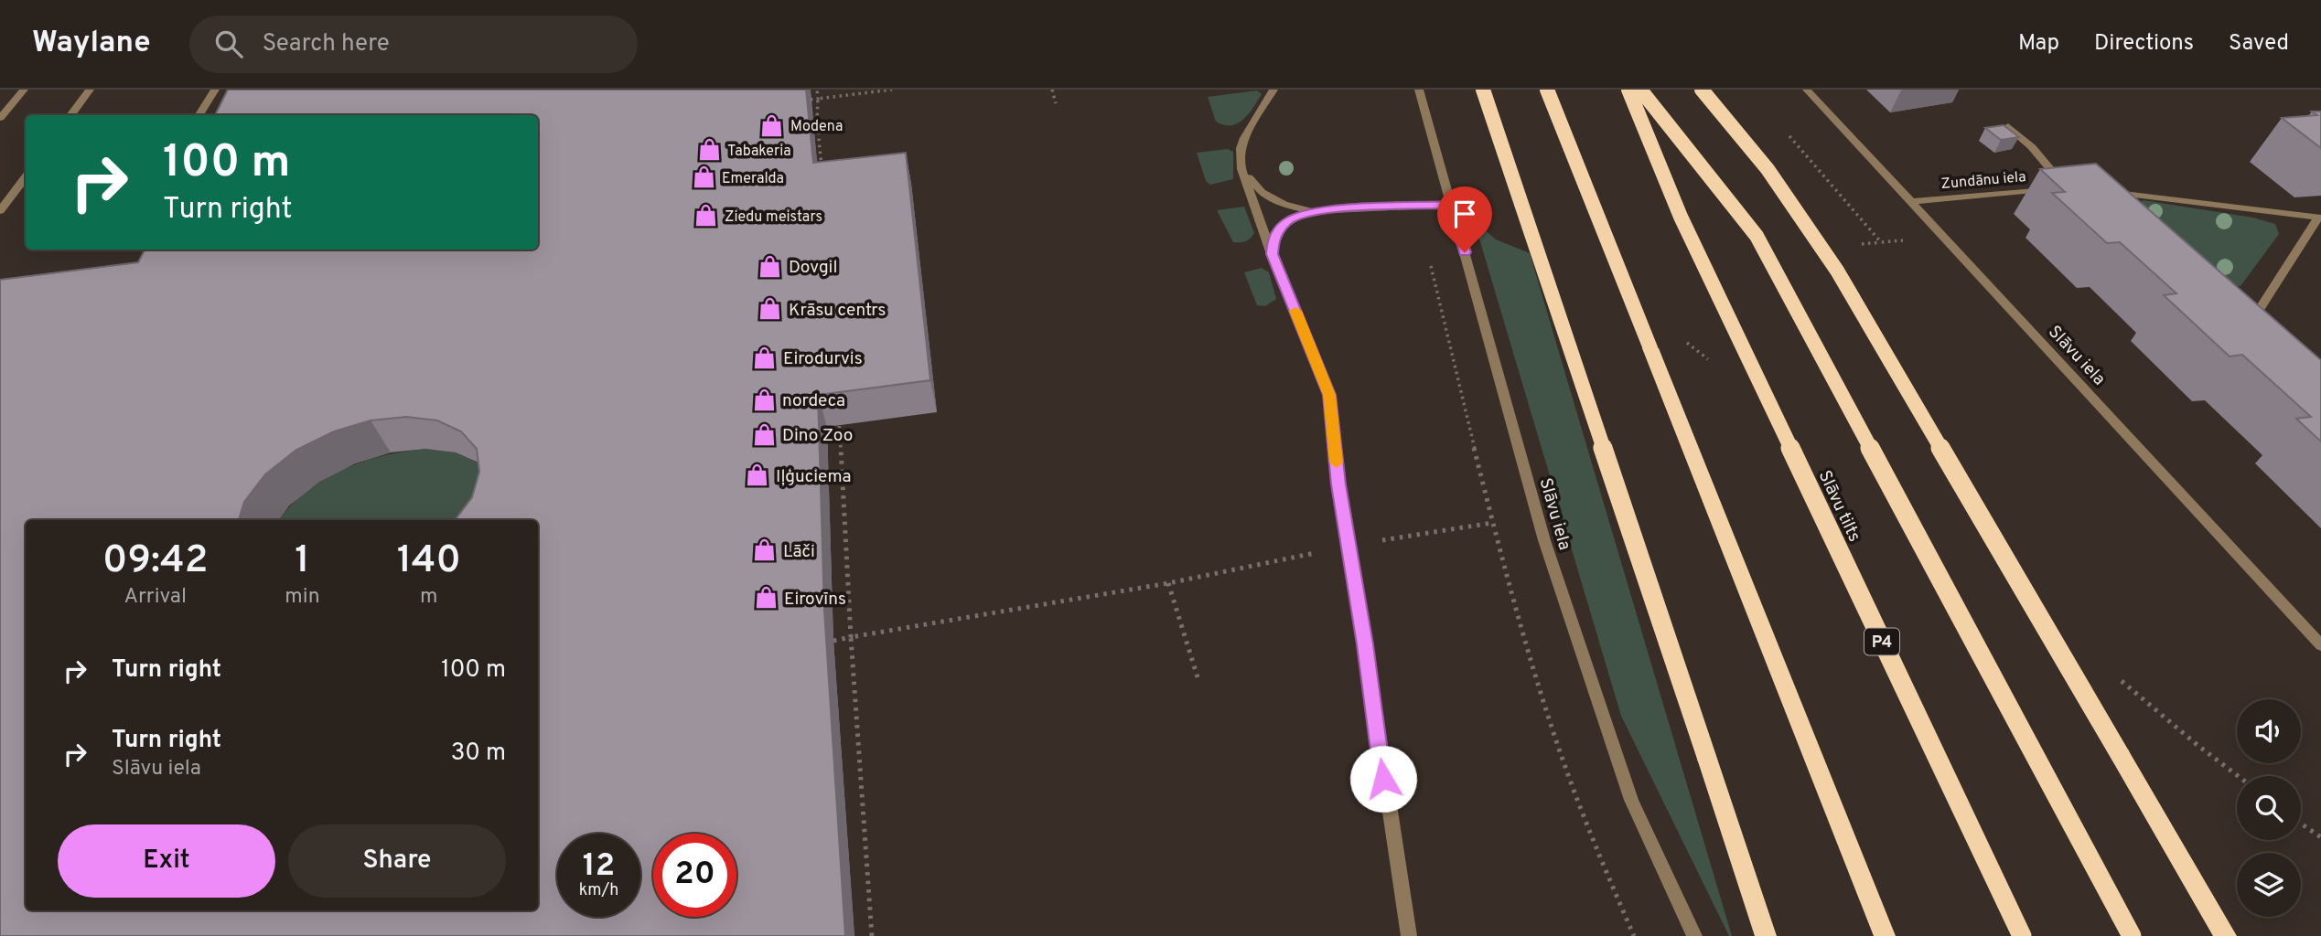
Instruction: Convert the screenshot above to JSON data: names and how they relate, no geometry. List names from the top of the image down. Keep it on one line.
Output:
{"streets":{"highway":["Slāvu tilts","P4"],"street":["Zundānu iela","Slāvu iela"]},"crossings":[["Zundānu iela","Slāvu iela"]],"places":{"shop":["Modena","Tabakeria","Emeralda","Ziedu meistars","Dovgil","Krāsu centrs","Eirodurvis","nordeca","Dino Zoo","Iļģuciema","Lāči","Eirovīns"]},"page":{"header":"Waylane","search":"Search here","nav":["Map","Directions","Saved"],"turn":["100 m","Turn right"],"eta":["09:42","Arrival","1","min","140","m"],"list":[{"name":"Turn right","value":"100 m"},{"name":"Turn right","note":"Slāvu iela","value":"30 m"}],"buttons":["Exit","Share"],"speed":"12 km/h","limit":"20"}}
